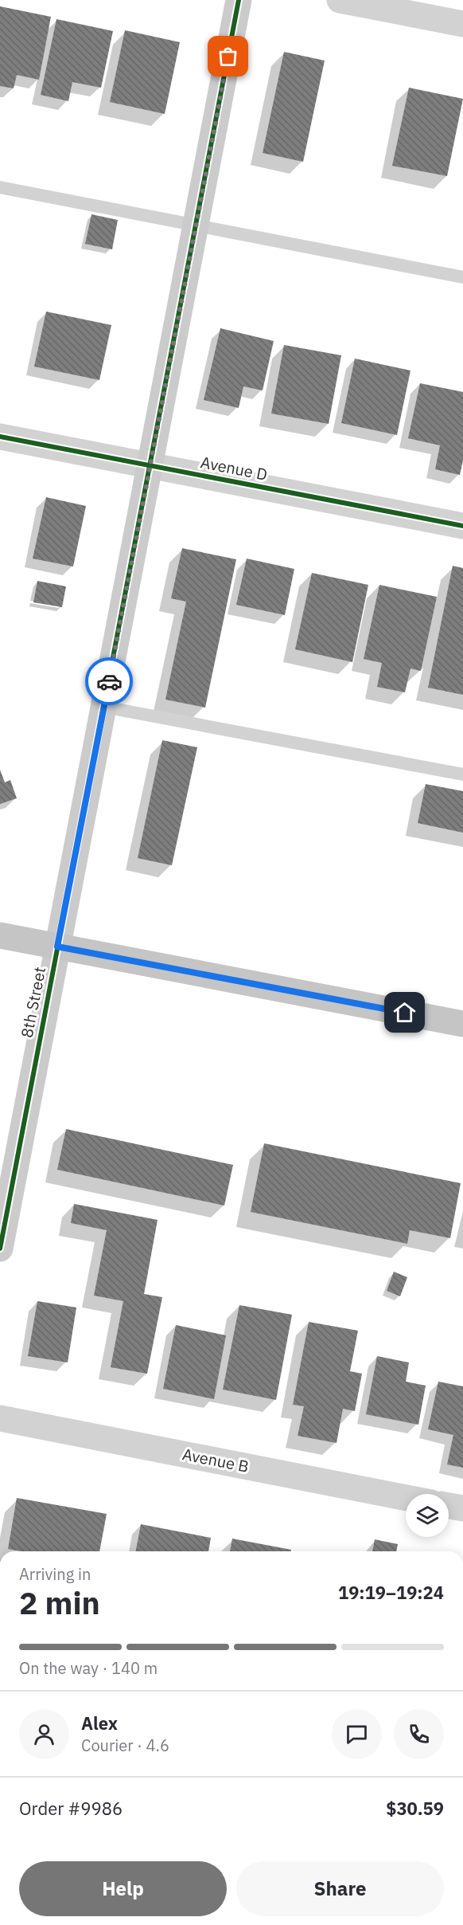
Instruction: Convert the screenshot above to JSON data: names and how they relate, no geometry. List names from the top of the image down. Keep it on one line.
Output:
{"streets":{"street":["Avenue D","8th Street","Avenue B"]},"crossings":[["Avenue D","8th Street"]],"page":{"heading":["2 min","Arriving in","19:19–19:24"],"panel":["Alex","Courier · 4.6","Order #9986","$30.59"],"bar":"On the way · 140 m","buttons":["Help","Share"]}}
